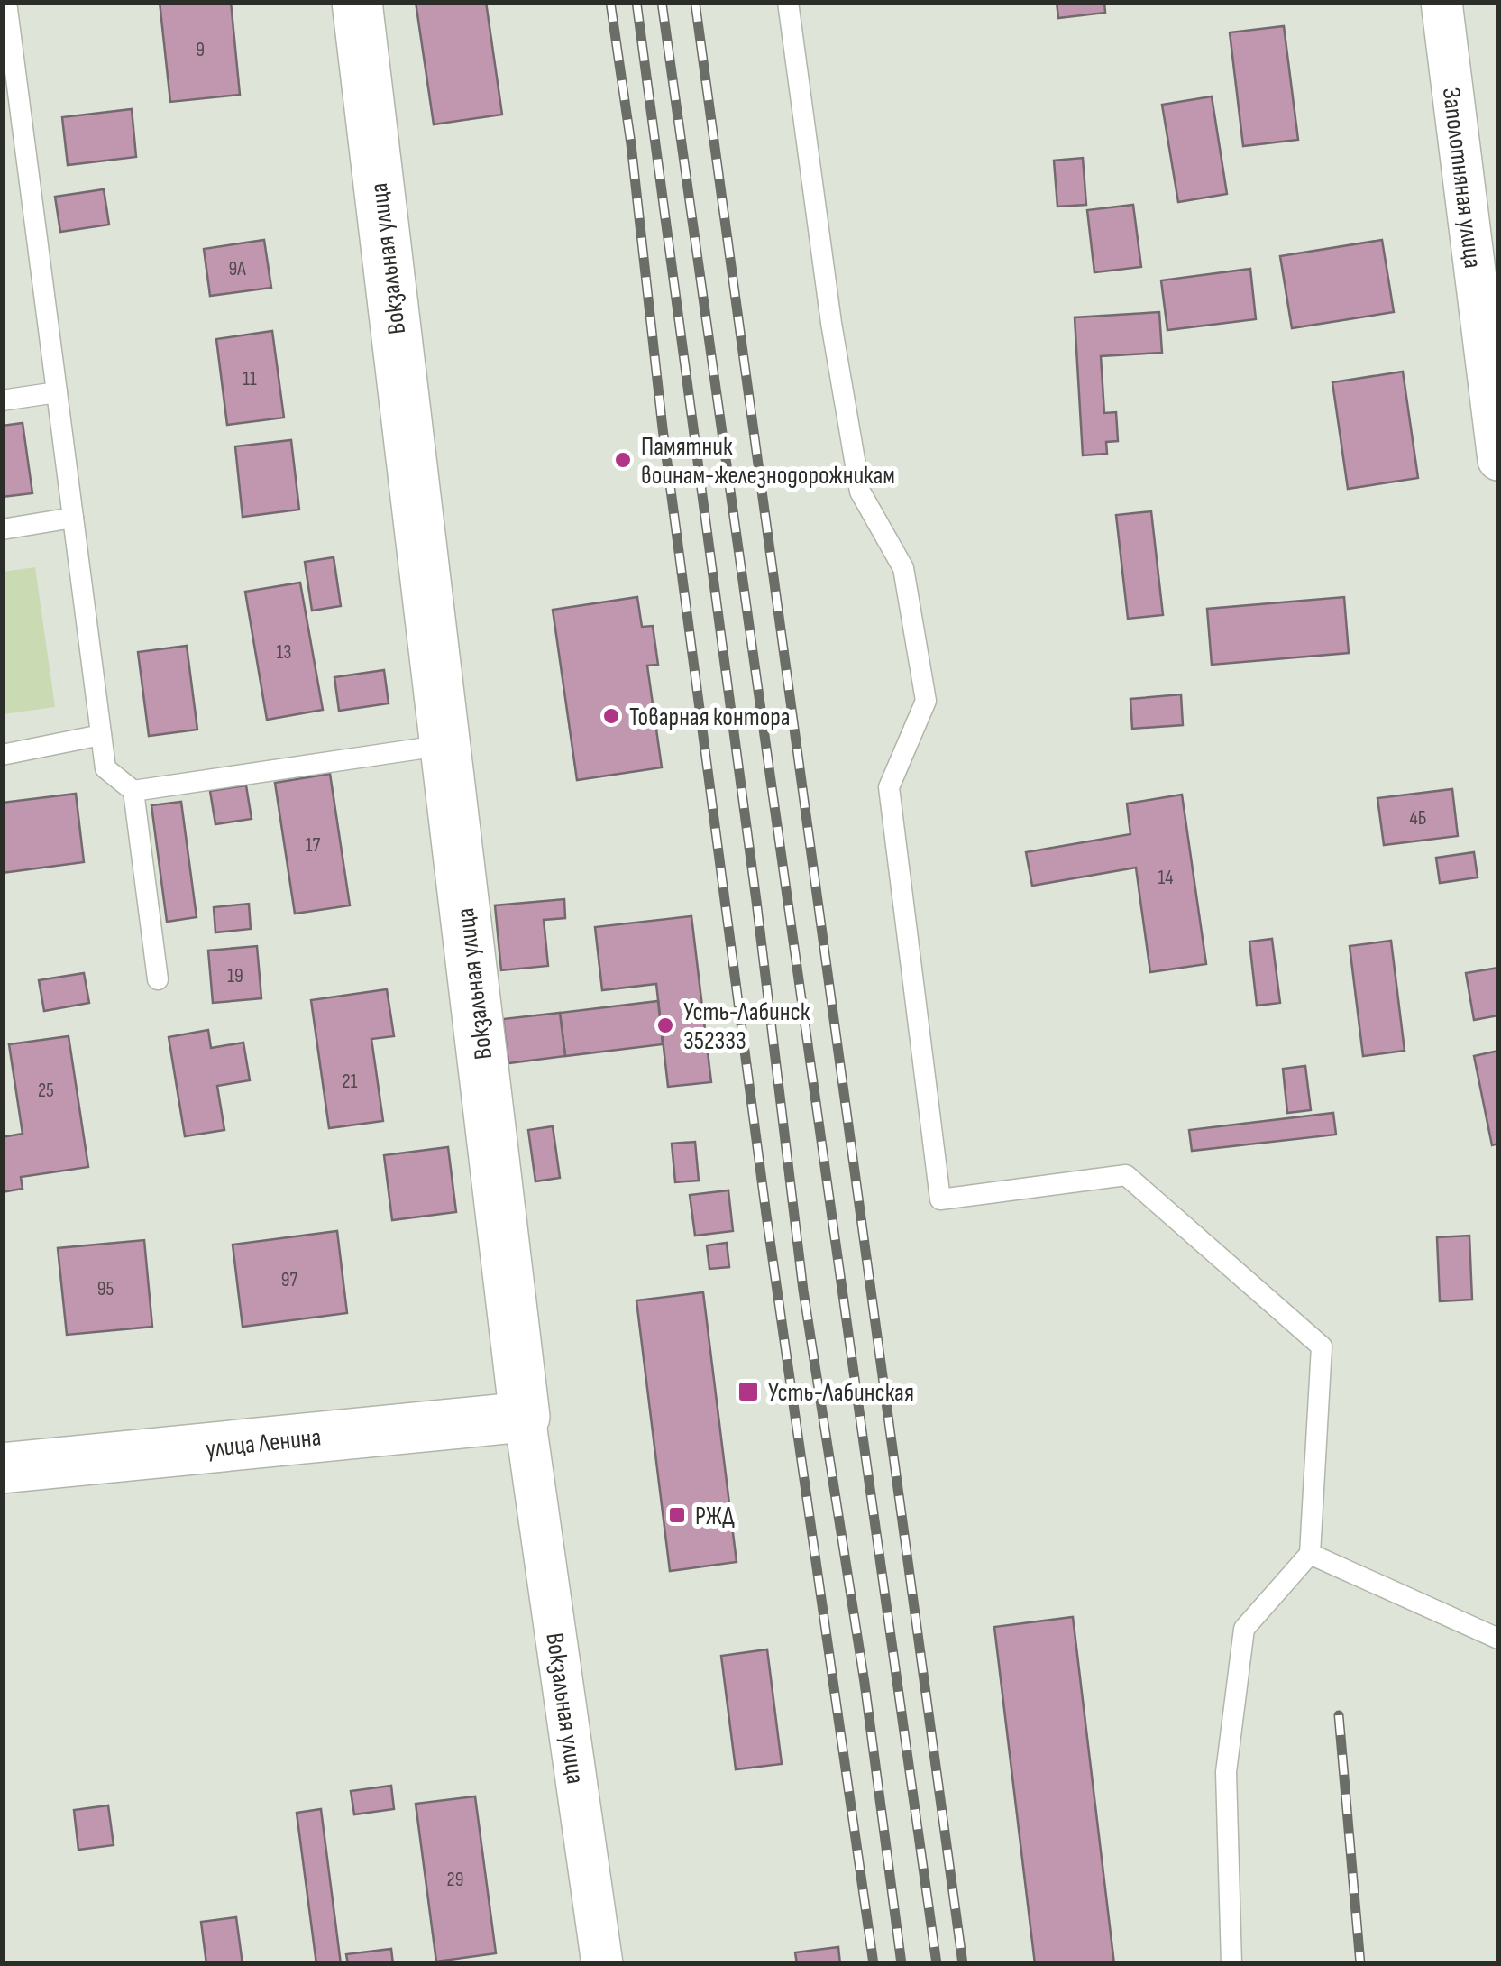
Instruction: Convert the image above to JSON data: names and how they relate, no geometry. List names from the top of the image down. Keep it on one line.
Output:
{"streets":{"street":["Заполотняная улица","Вокзальная улица","улица Ленина"]},"crossings":[["Вокзальная улица","улица Ленина"]],"places":{"other":["Памятник воинам-железнодорожникам","Товарная контора","Усть-Лабинск 352333"],"transit":["Усть-Лабинская","РЖД"]},"house_numbers":["9","9А","11","13","4Б","17","14","19","21","25","97","95","29"]}
